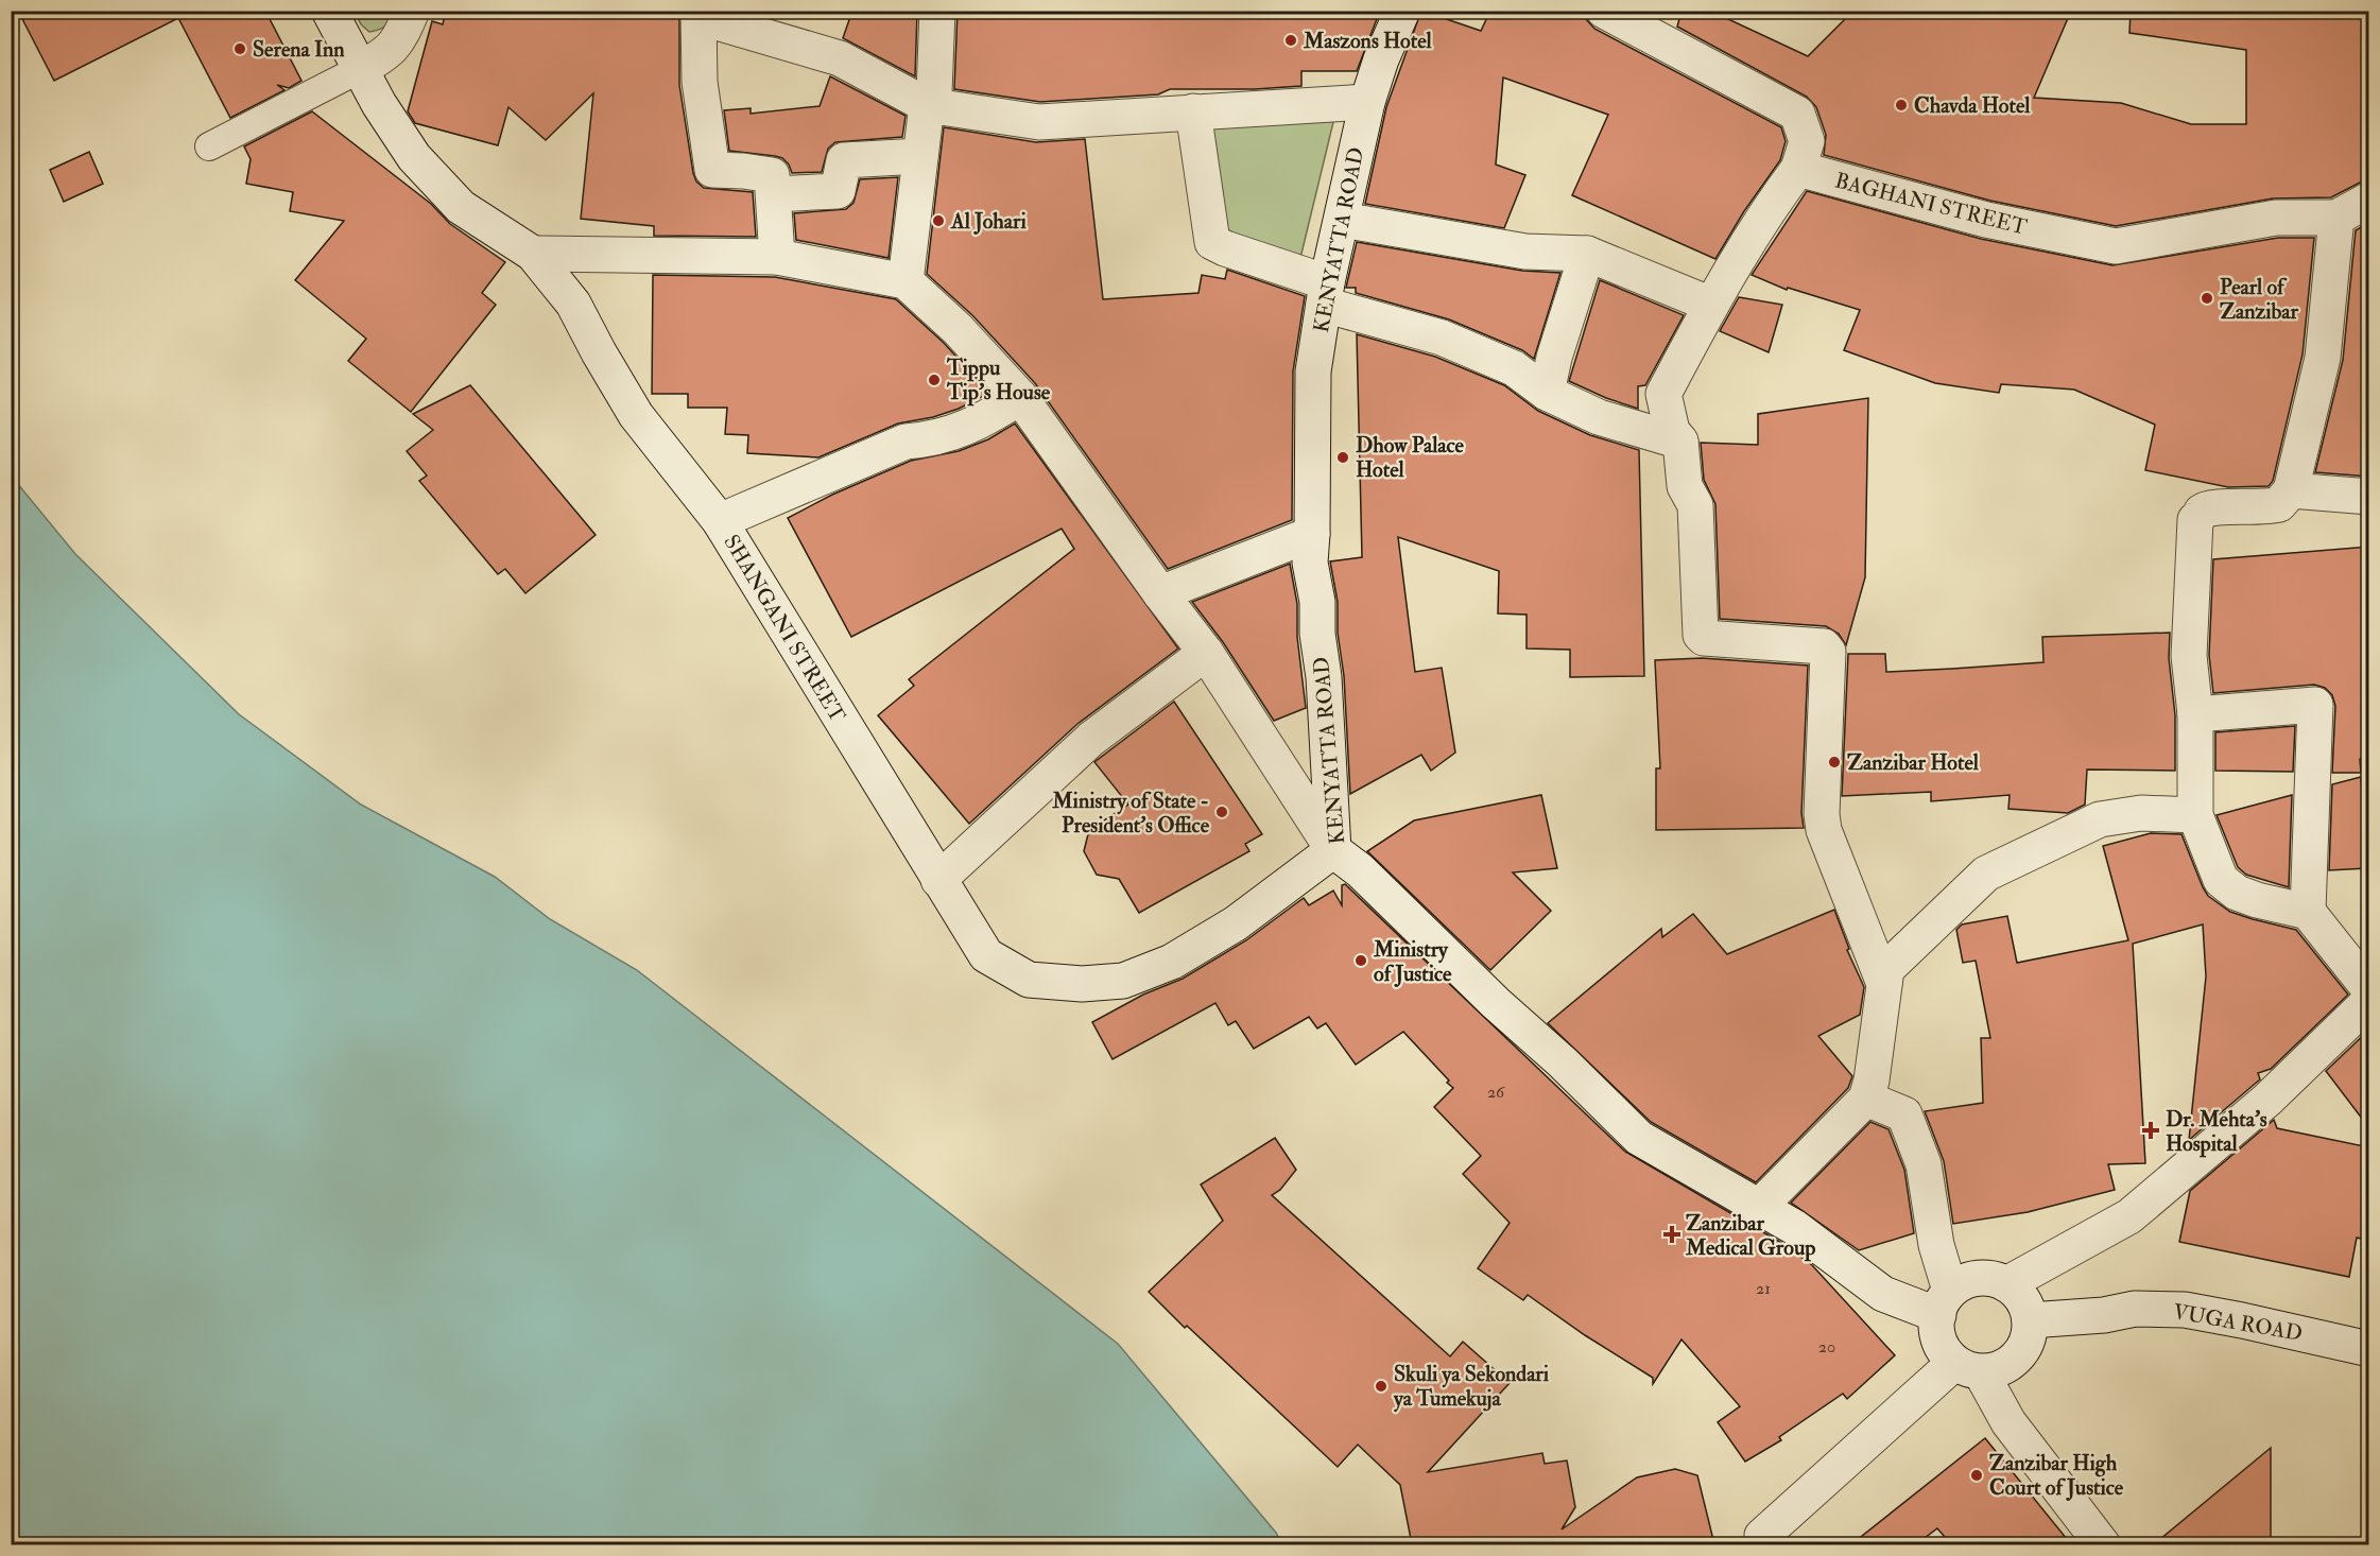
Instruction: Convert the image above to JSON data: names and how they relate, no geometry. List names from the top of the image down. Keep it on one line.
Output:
{"streets":{"street":["BAGHANI STREET","KENYATTA ROAD","SHANGANI STREET","VUGA ROAD"]},"crossings":[["KENYATTA ROAD","SHANGANI STREET"],["KENYATTA ROAD","VUGA ROAD"]],"places":{"other":["Maszons Hotel","Serena Inn","Chavda Hotel","Al Johari","Pearl of Zanzibar","Tippu Tip's House","Dhow Palace Hotel","Zanzibar Hotel","Ministry of State - President's Office","Ministry of Justice","Skuli ya Sekondari ya Tumekuja","Zanzibar High Court of Justice"],"health":["Dr. Mehta's Hospital","Zanzibar Medical Group"]},"house_numbers":["26","21","20"]}
